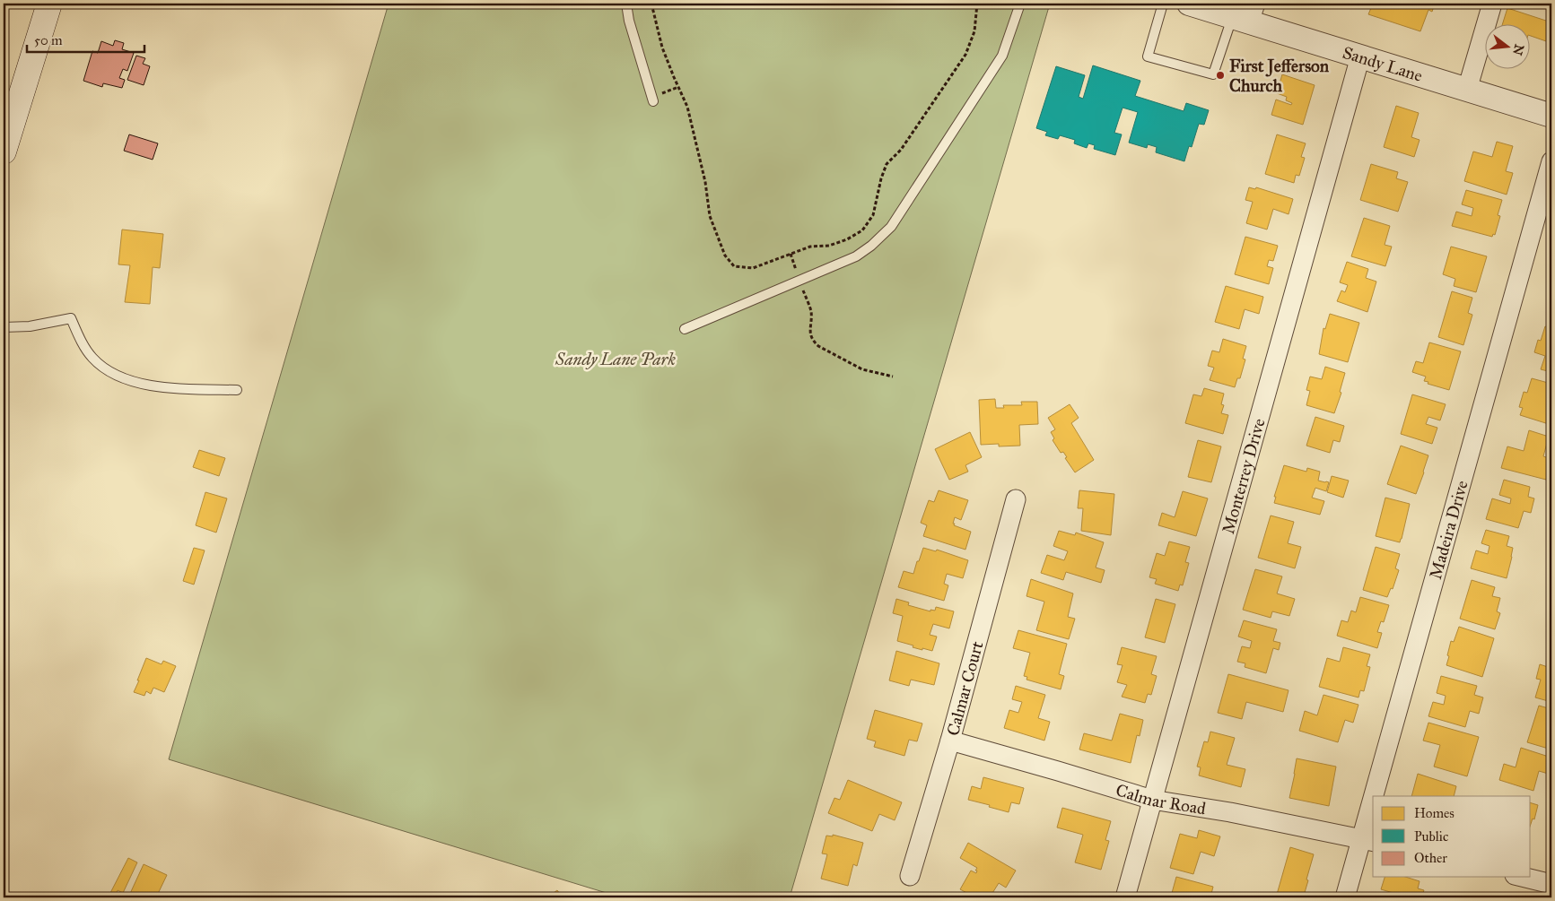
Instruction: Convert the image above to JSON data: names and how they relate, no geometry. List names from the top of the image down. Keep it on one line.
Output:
{"streets":{"street":["Sandy Lane","Monterrey Drive","Madeira Drive","Calmar Court","Calmar Road"]},"crossings":[["Sandy Lane","Monterrey Drive"],["Monterrey Drive","Calmar Road"],["Madeira Drive","Calmar Road"],["Calmar Court","Calmar Road"]],"parks":["Sandy Lane Park"],"places":["First Jefferson Church"],"legend":["Homes","Public","Other"],"scale_bar":"50 m","north":"right"}
